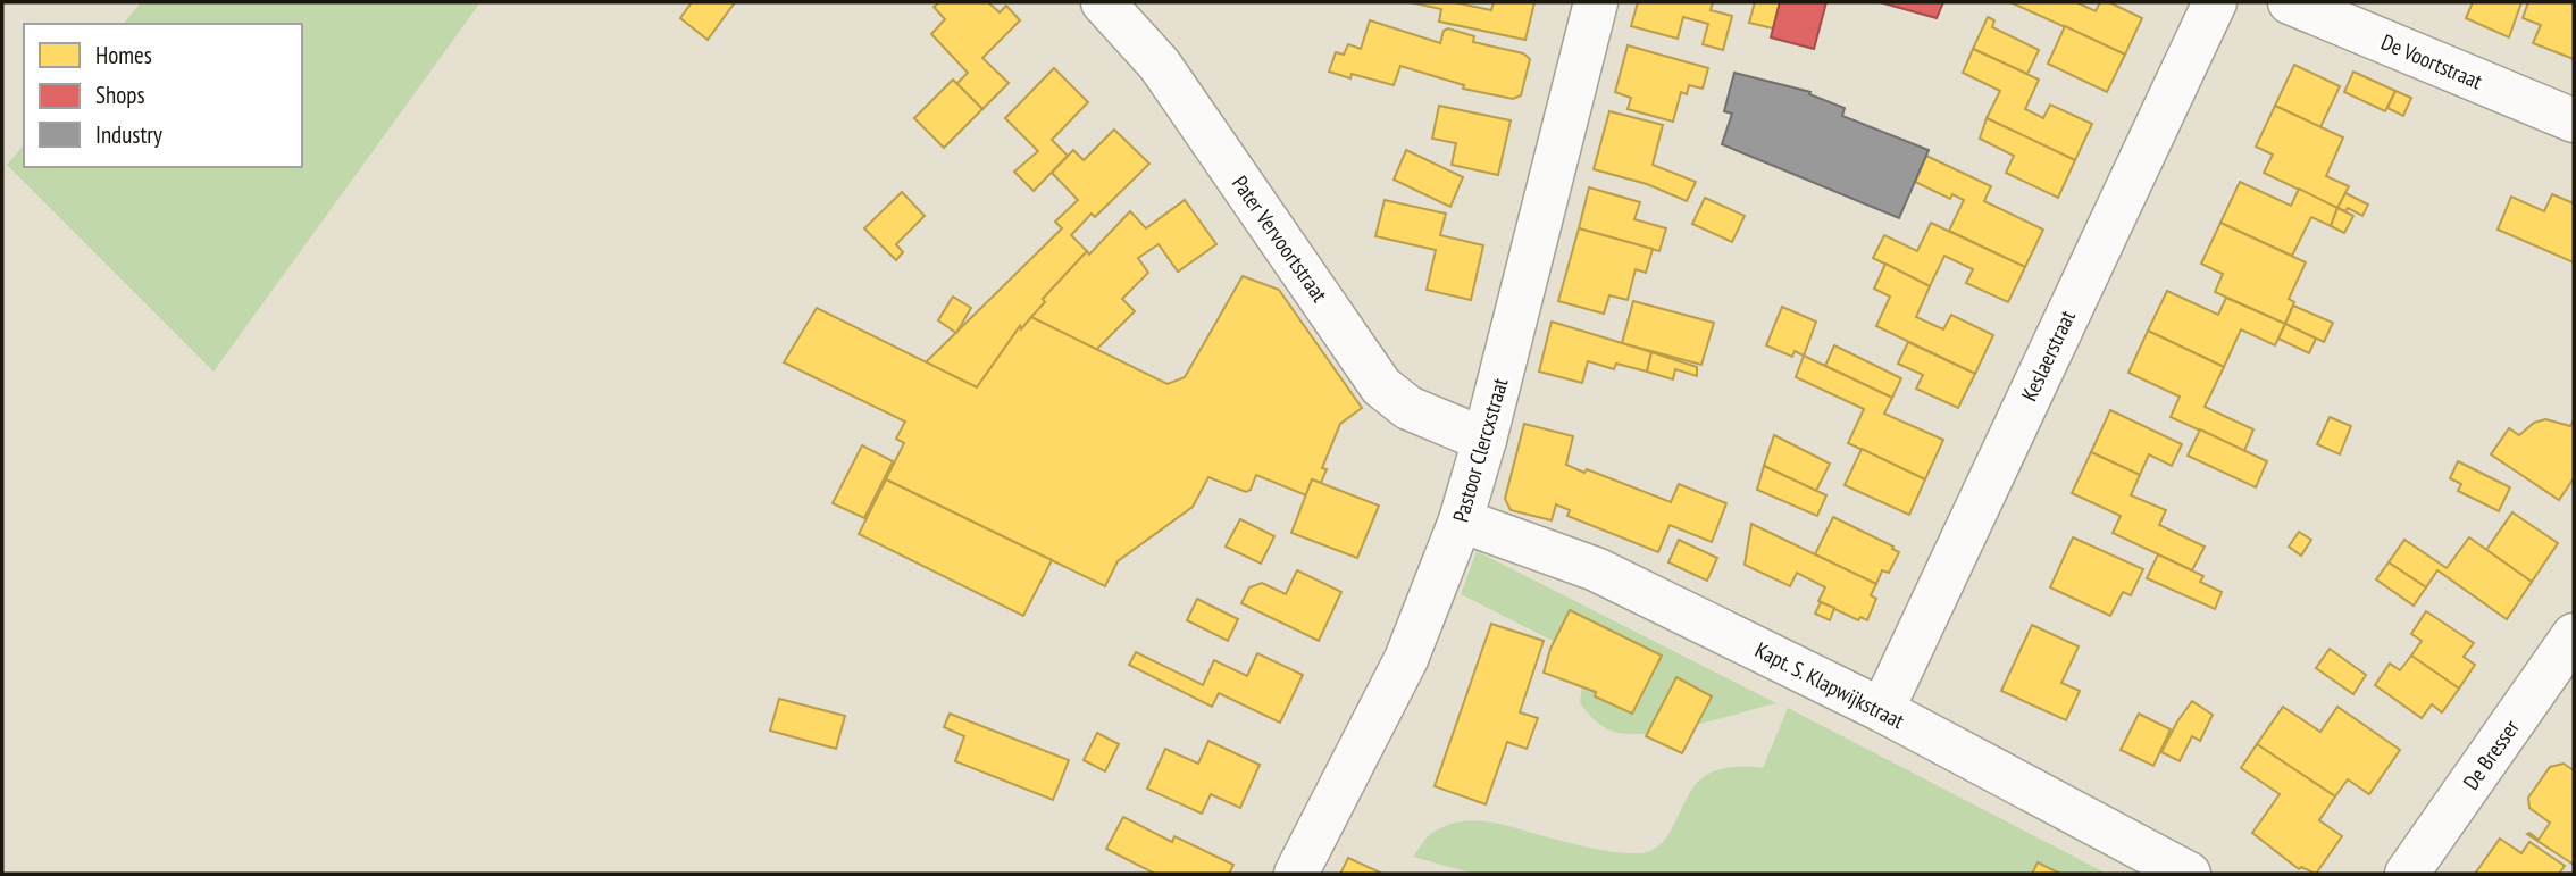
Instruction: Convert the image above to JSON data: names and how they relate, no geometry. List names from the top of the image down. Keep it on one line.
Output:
{"streets":{"street":["De Voortstraat","Pater Vervoortstraat","Keslaerstraat","Pastoor Clercxstraat","Kapt. S. Klapwijkstraat","De Bresser"]},"crossings":[["Pater Vervoortstraat","Pastoor Clercxstraat"],["Keslaerstraat","Kapt. S. Klapwijkstraat"],["Pastoor Clercxstraat","Kapt. S. Klapwijkstraat"]],"legend":["Homes","Shops","Industry"]}
